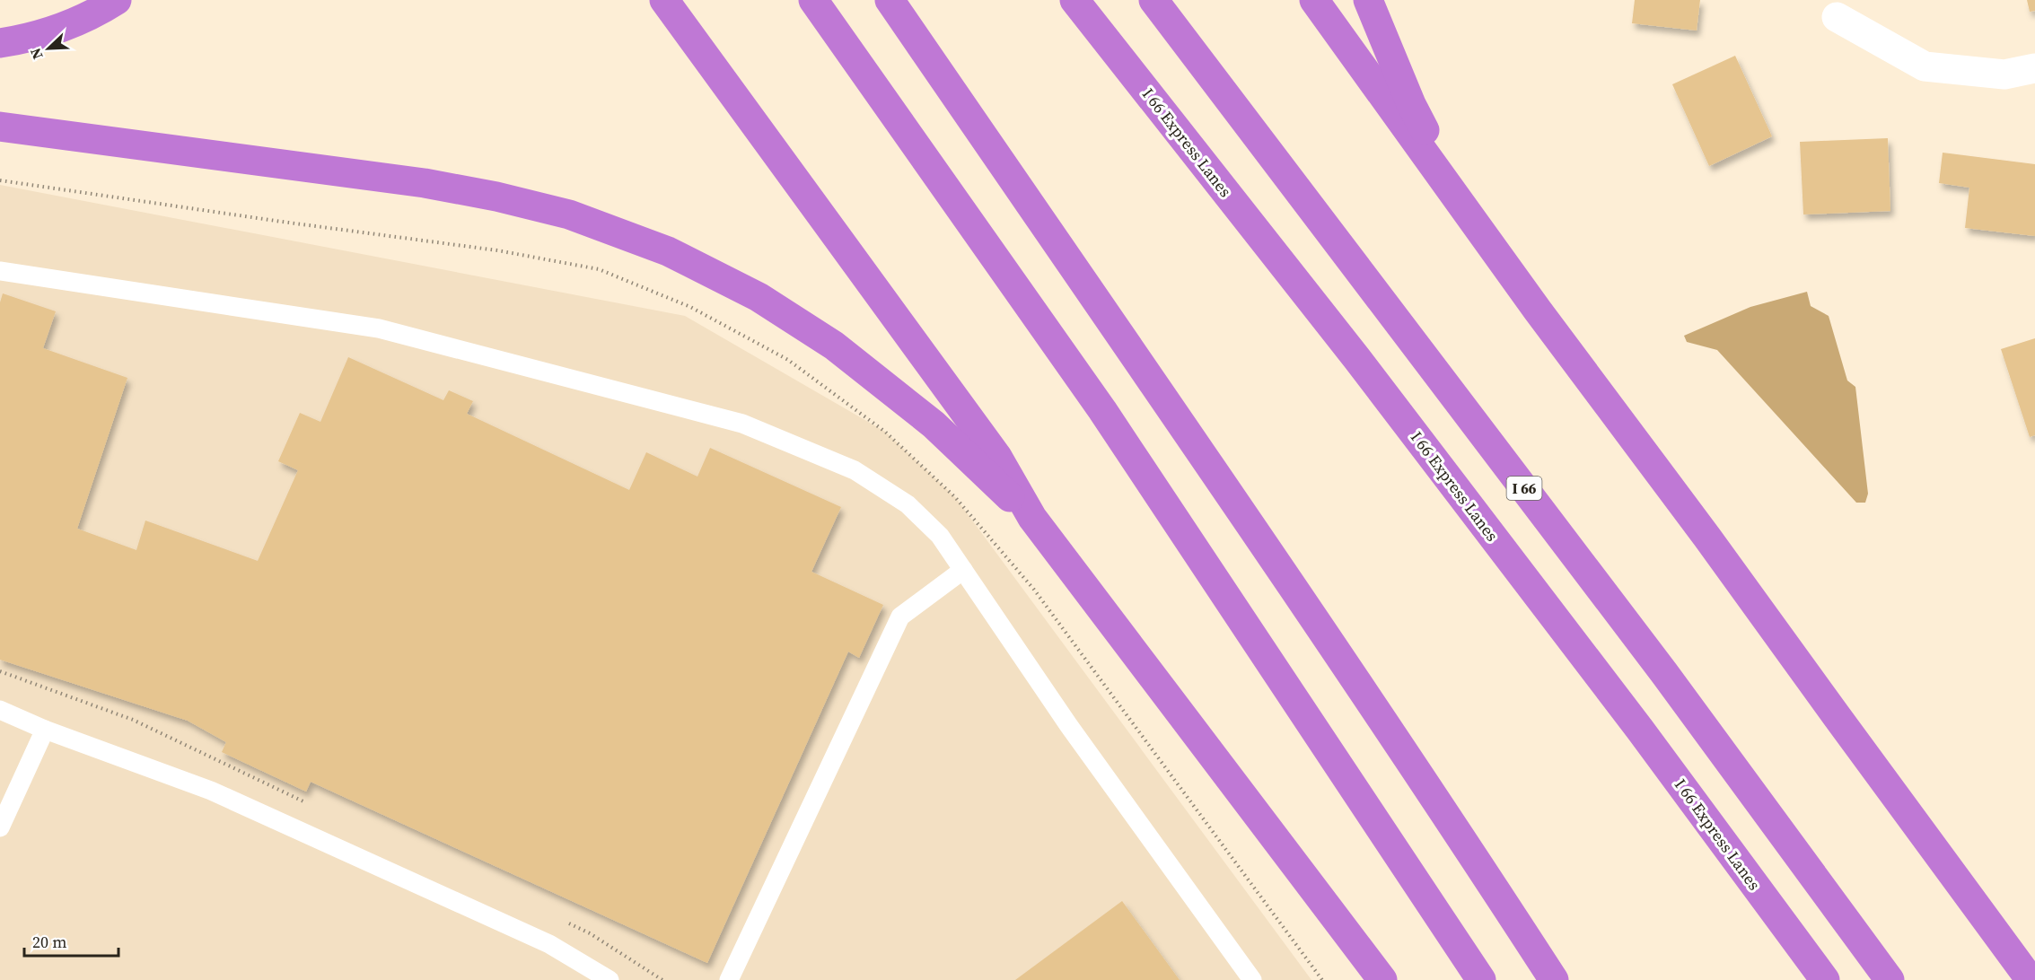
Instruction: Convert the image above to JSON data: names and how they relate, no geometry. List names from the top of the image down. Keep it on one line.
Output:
{"streets":{"highway":["I 66 Express Lanes","I 66"]},"scale_bar":"20 m","north":"bottom left"}
